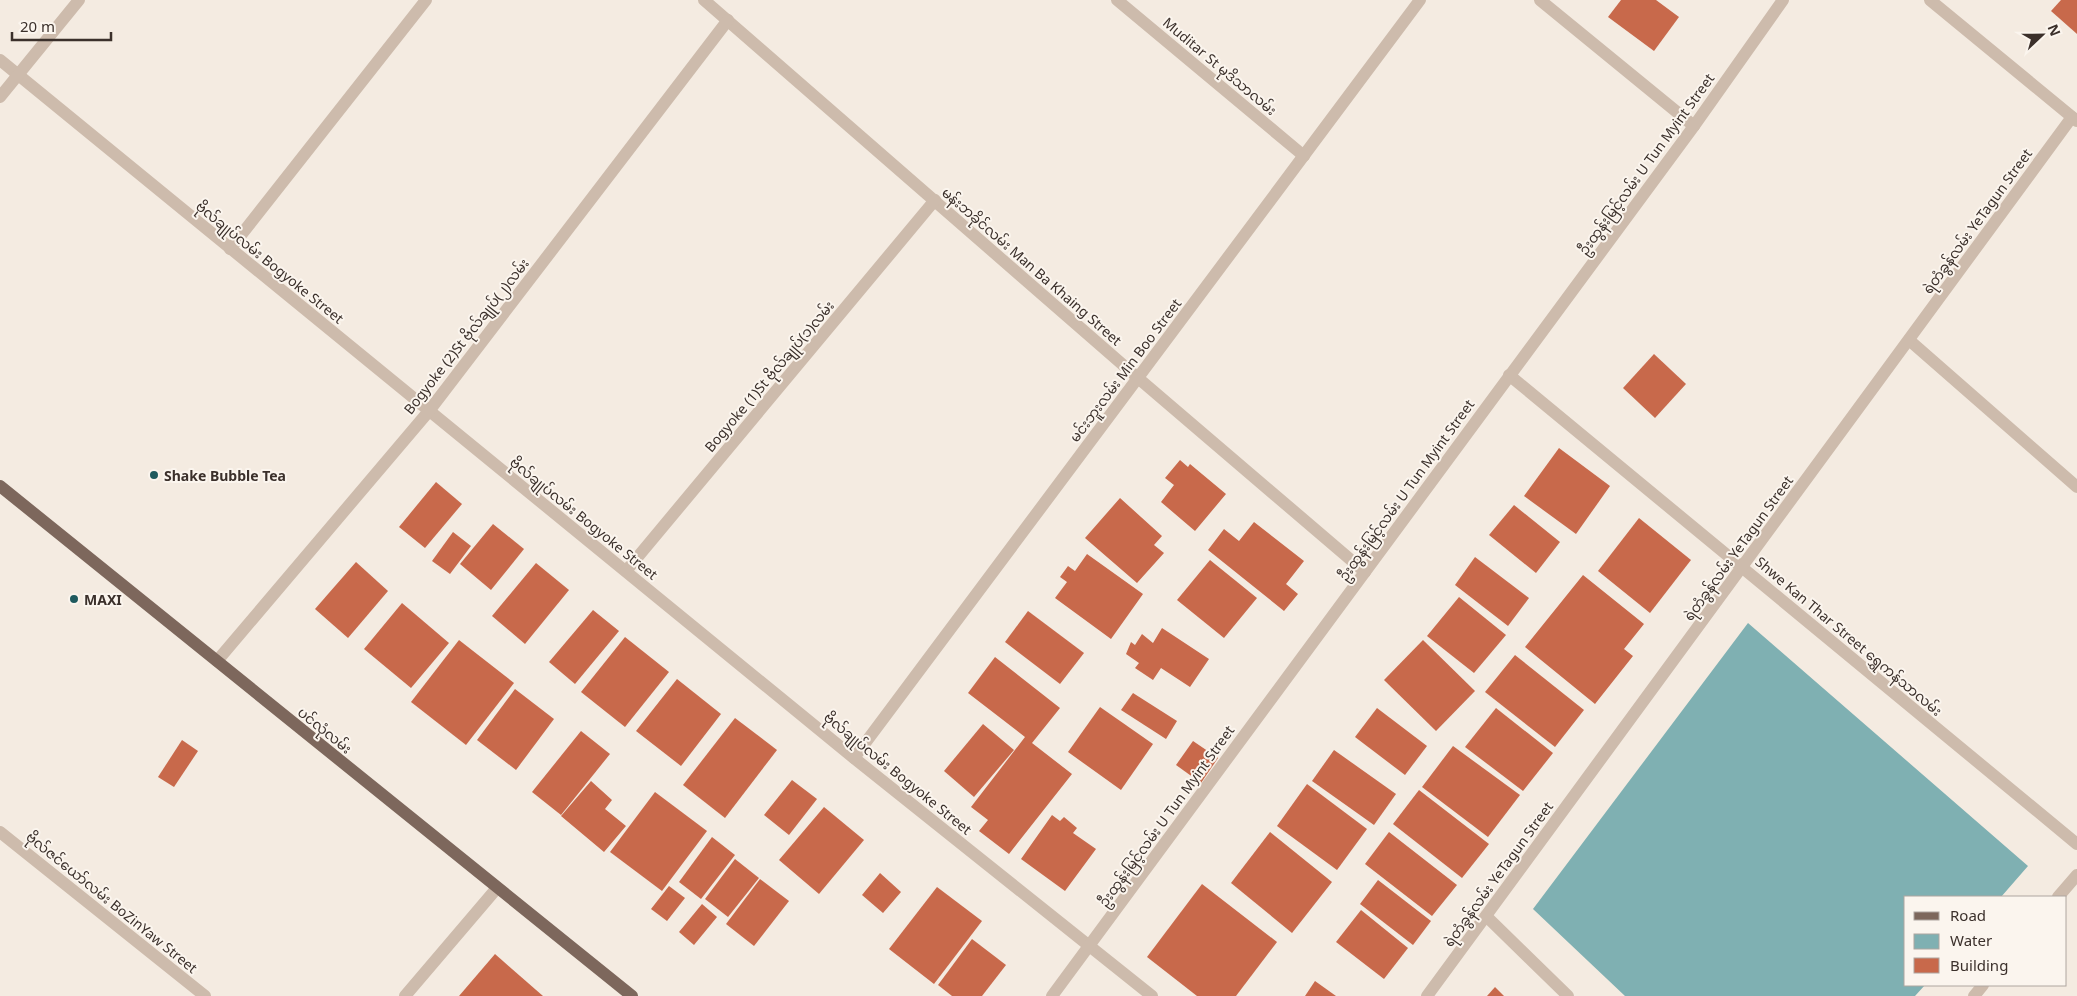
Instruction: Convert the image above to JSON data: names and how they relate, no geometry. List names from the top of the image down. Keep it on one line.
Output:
{"streets":{"main road":["ပင်လုံလမ်း"],"street":["Muditar St မုဒိသာလမ်း","ဦးထွန်းမြင့်လမ်း U Tun Myint Street","ရဲတံခွန်လမ်း YeTagun Street","ဗိုလ်ချုပ်လမ်း Bogyoke Street","မန်းဘခိုင်လမ်း Man Ba Khaing Street","Bogyoke (2)St ဗိုလ်ချုပ်(၂)လမ်း","မင်းဘူးလမ်း Min Boo Street","Bogyoke (1)St ဗိုလ်ချုပ်(၁)လမ်း","Shwe Kan Thar Street ရွှေကန်သာလမ်း","ဗိုလ်ဇင်ယော်လမ်း BoZinYaw Street"]},"crossings":[["Muditar St မုဒိသာလမ်း","မင်းဘူးလမ်း Min Boo Street"],["ဦးထွန်းမြင့်လမ်း U Tun Myint Street","ဗိုလ်ချုပ်လမ်း Bogyoke Street"],["ဦးထွန်းမြင့်လမ်း U Tun Myint Street","မန်းဘခိုင်လမ်း Man Ba Khaing Street"],["ဦးထွန်းမြင့်လမ်း U Tun Myint Street","Shwe Kan Thar Street ရွှေကန်သာလမ်း"],["ရဲတံခွန်လမ်း YeTagun Street","Shwe Kan Thar Street ရွှေကန်သာလမ်း"],["ဗိုလ်ချုပ်လမ်း Bogyoke Street","Bogyoke (2)St ဗိုလ်ချုပ်(၂)လမ်း"],["ဗိုလ်ချုပ်လမ်း Bogyoke Street","မင်းဘူးလမ်း Min Boo Street"],["ဗိုလ်ချုပ်လမ်း Bogyoke Street","Bogyoke (1)St ဗိုလ်ချုပ်(၁)လမ်း"],["မန်းဘခိုင်လမ်း Man Ba Khaing Street","Bogyoke (2)St ဗိုလ်ချုပ်(၂)လမ်း"],["မန်းဘခိုင်လမ်း Man Ba Khaing Street","မင်းဘူးလမ်း Min Boo Street"],["မန်းဘခိုင်လမ်း Man Ba Khaing Street","Bogyoke (1)St ဗိုလ်ချုပ်(၁)လမ်း"],["Bogyoke (2)St ဗိုလ်ချုပ်(၂)လမ်း","ပင်လုံလမ်း"]],"places":["Shake Bubble Tea","MAXI"],"legend":["Road","Water","Building"],"scale_bar":"20 m","north":"right"}
